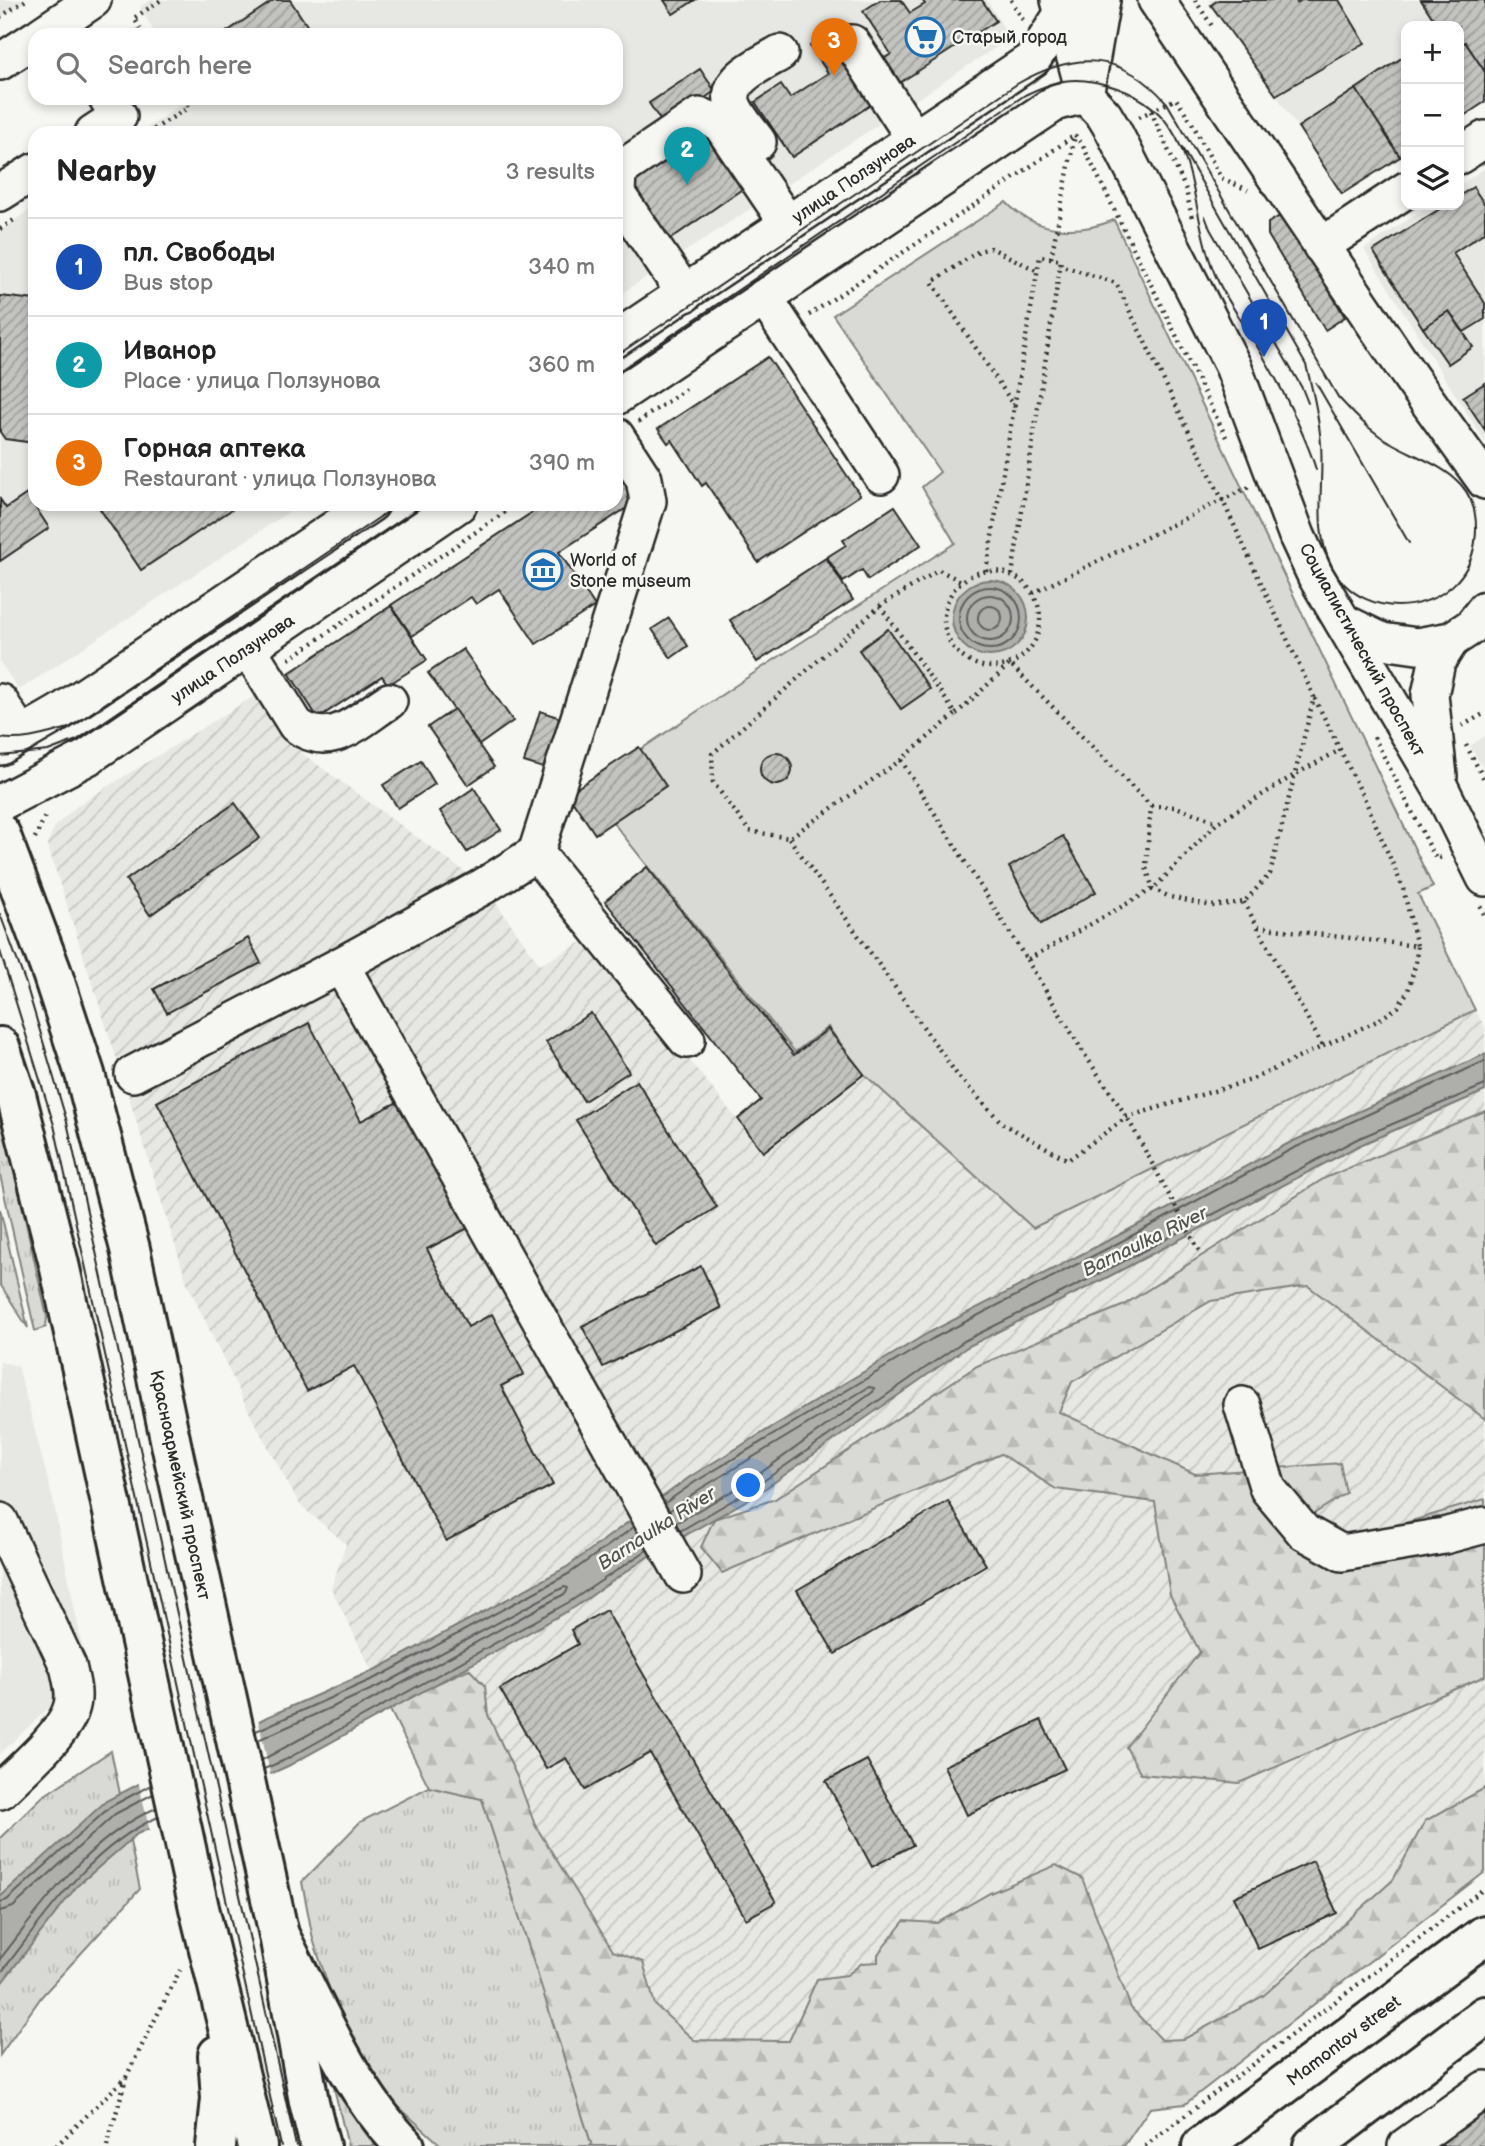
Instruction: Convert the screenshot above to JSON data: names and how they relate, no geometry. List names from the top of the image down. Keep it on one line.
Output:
{"streets":{"main road":["Красноармейский проспект","Mamontov street"],"street":["улица Ползунова","Социалистический проспект"]},"crossings":[["улица Ползунова","Социалистический проспект"]],"water":["Barnaulka River"],"places":{"supermarket":["Старый город"],"museum":["World of Stone museum"]},"page":{"pins":["3","2","1"],"map_buttons":["+","−"],"search":"Search here","heading":["Nearby","3 results"],"list":[{"mark":"1","name":"пл. Свободы","note":"Bus stop","value":"340 m"},{"mark":"2","name":"Иванор","note":"Place · улица Ползунова","value":"360 m"},{"mark":"3","name":"Горная аптека","note":"Restaurant · улица Ползунова","value":"390 m"}]}}
